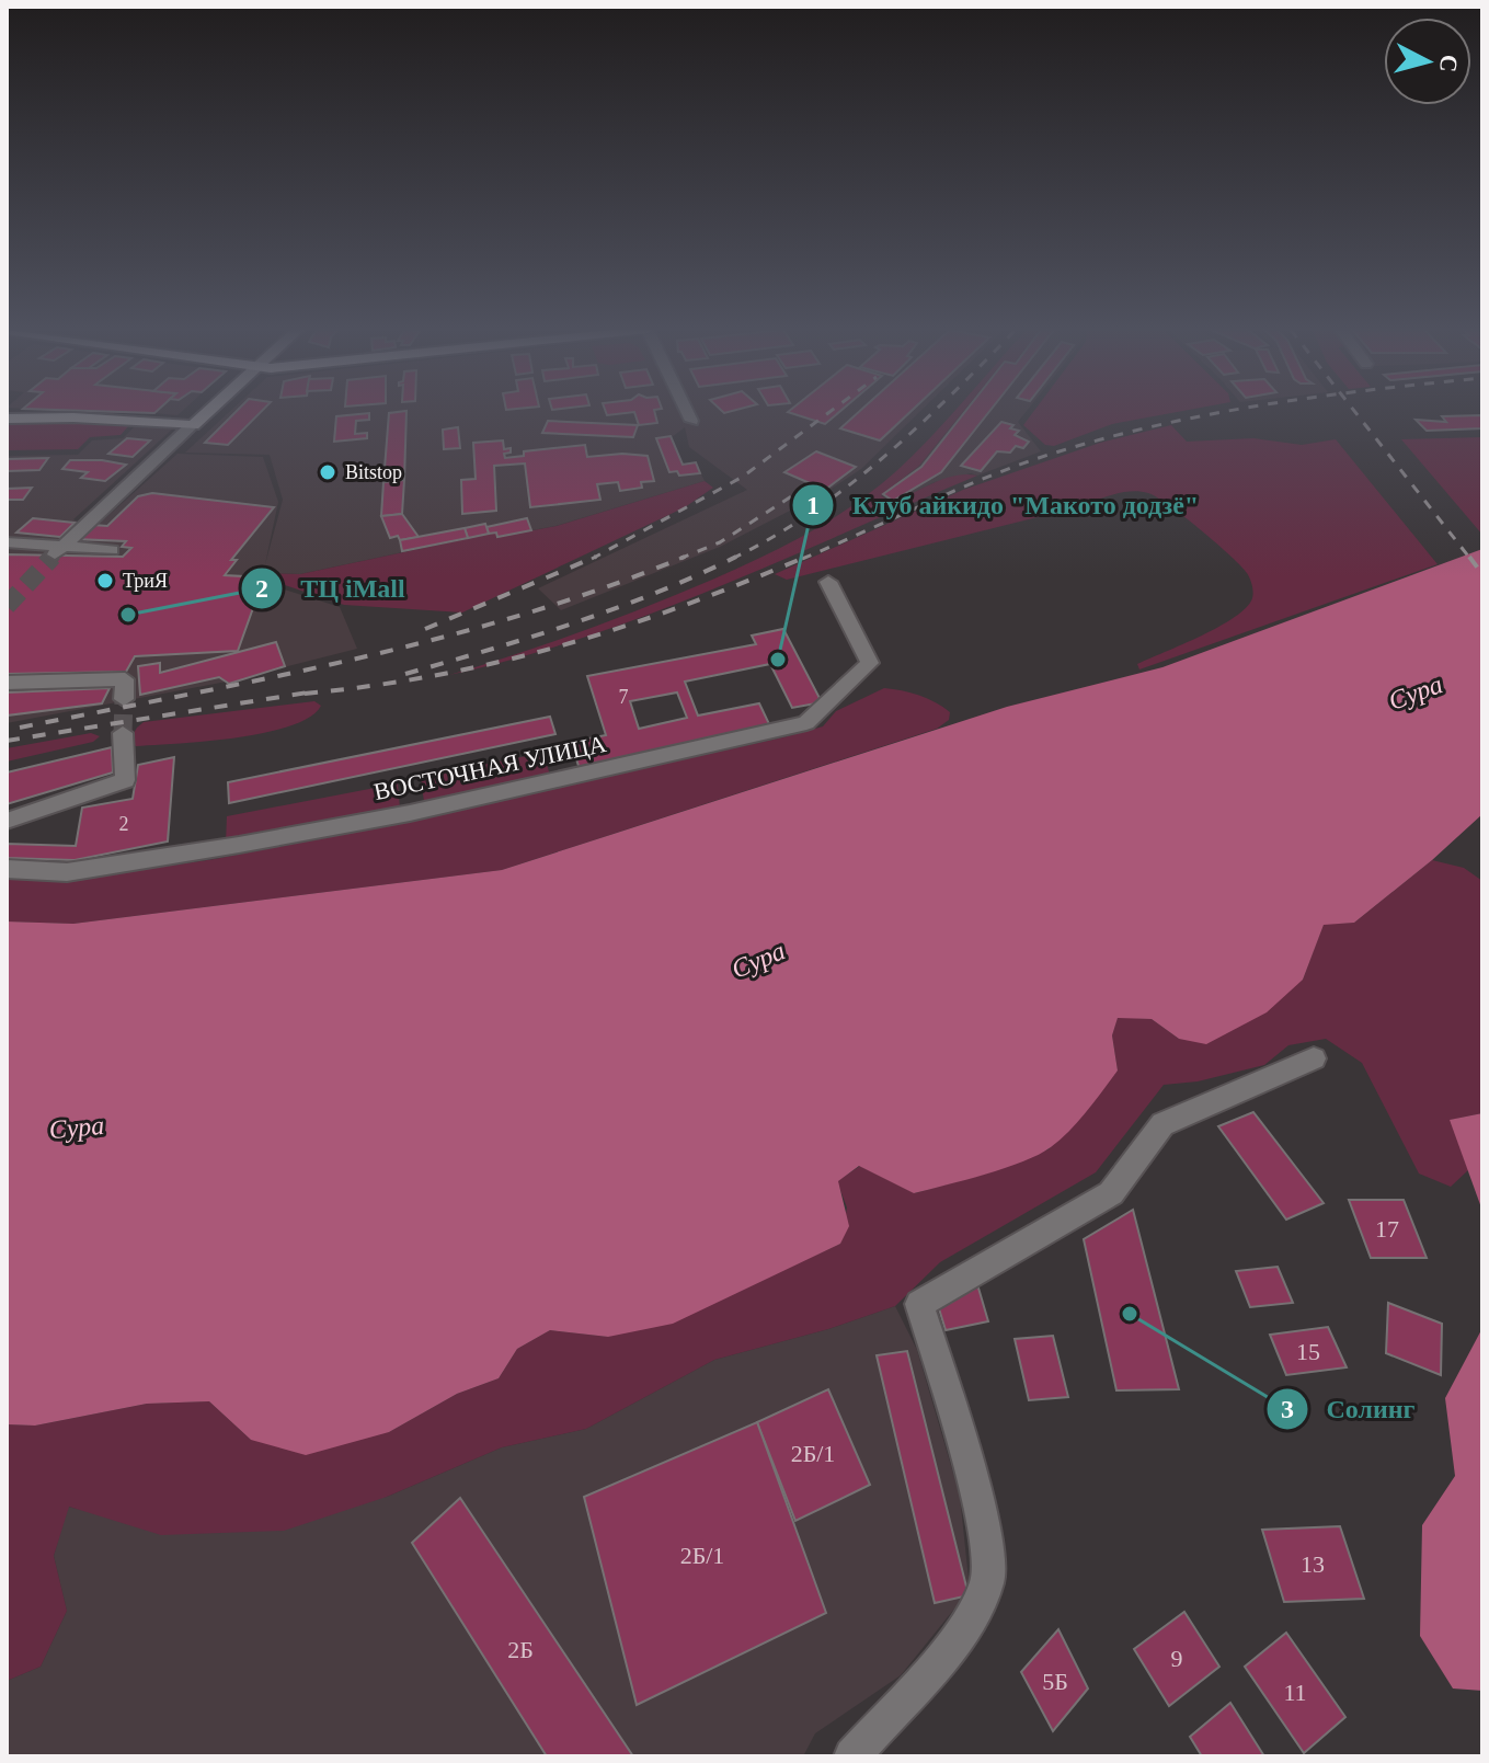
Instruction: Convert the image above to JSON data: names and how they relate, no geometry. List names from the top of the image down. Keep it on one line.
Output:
{"streets":{"street":["ВОСТОЧНАЯ УЛИЦА"]},"water":["Сура"],"places":["Bitstop","ТриЯ","ТЦ iMall","Клуб айкидо \"Макото додзё\"","Солинг"],"house_numbers":["7","2","17","15","2Б/1","2Б/1","13","2Б","9","5Б","11"],"north":"right"}
